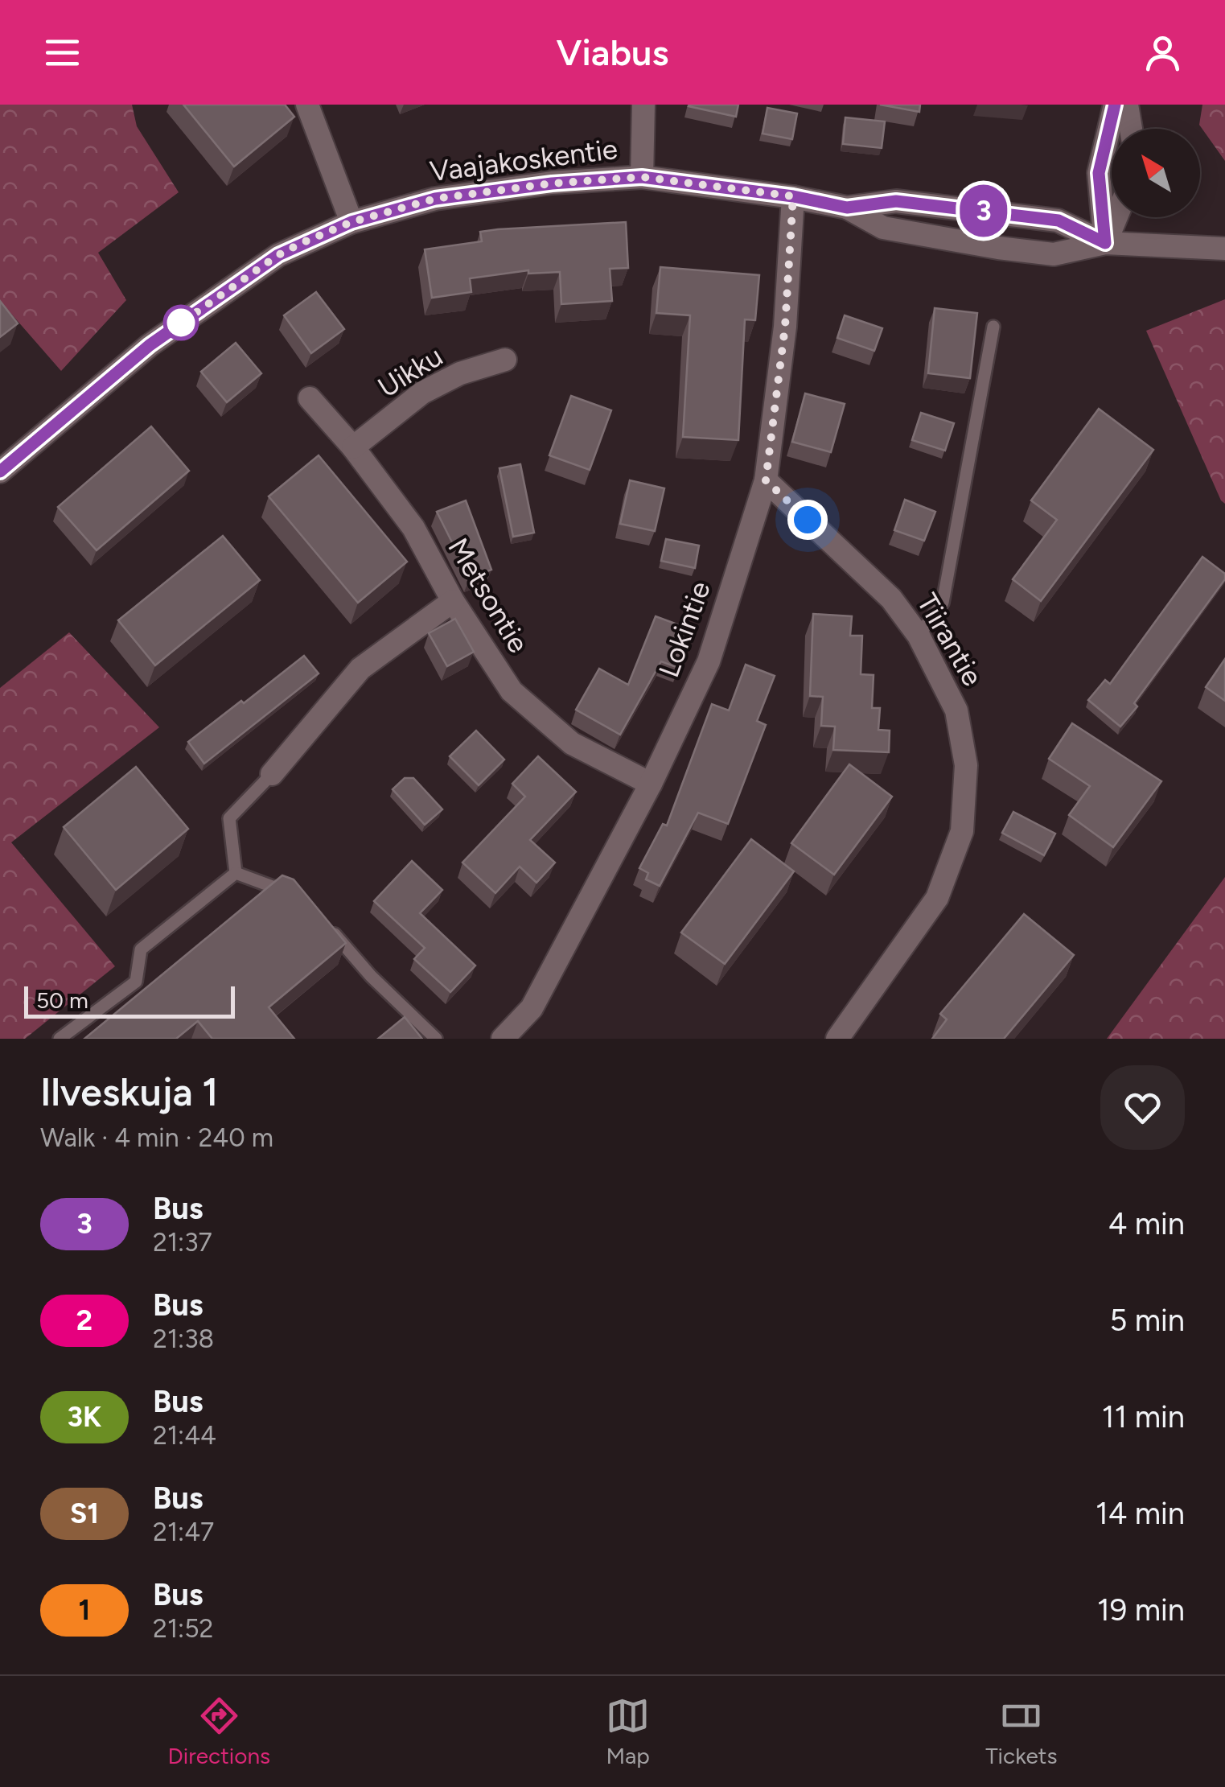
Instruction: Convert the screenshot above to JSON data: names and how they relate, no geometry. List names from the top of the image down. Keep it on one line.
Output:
{"streets":{"street":["Vaajakoskentie","Uikku","Metsontie","Lokintie","Tiirantie"]},"crossings":[["Vaajakoskentie","Lokintie"],["Uikku","Metsontie"],["Metsontie","Lokintie"],["Lokintie","Tiirantie"]],"lines":["bus line 3"],"scale_bar":"50 m","north":"top left","page":{"header":"Viabus","on_map":"3","scale":"50 m","heading":["Ilveskuja 1","Walk · 4 min · 240 m"],"list":[{"mark":"3","name":"Bus","note":"21:37","value":"4 min"},{"mark":"2","name":"Bus","note":"21:38","value":"5 min"},{"mark":"3K","name":"Bus","note":"21:44","value":"11 min"},{"mark":"S1","name":"Bus","note":"21:47","value":"14 min"},{"mark":"1","name":"Bus","note":"21:52","value":"19 min"}],"tabs":["Directions","Map","Tickets"]}}
